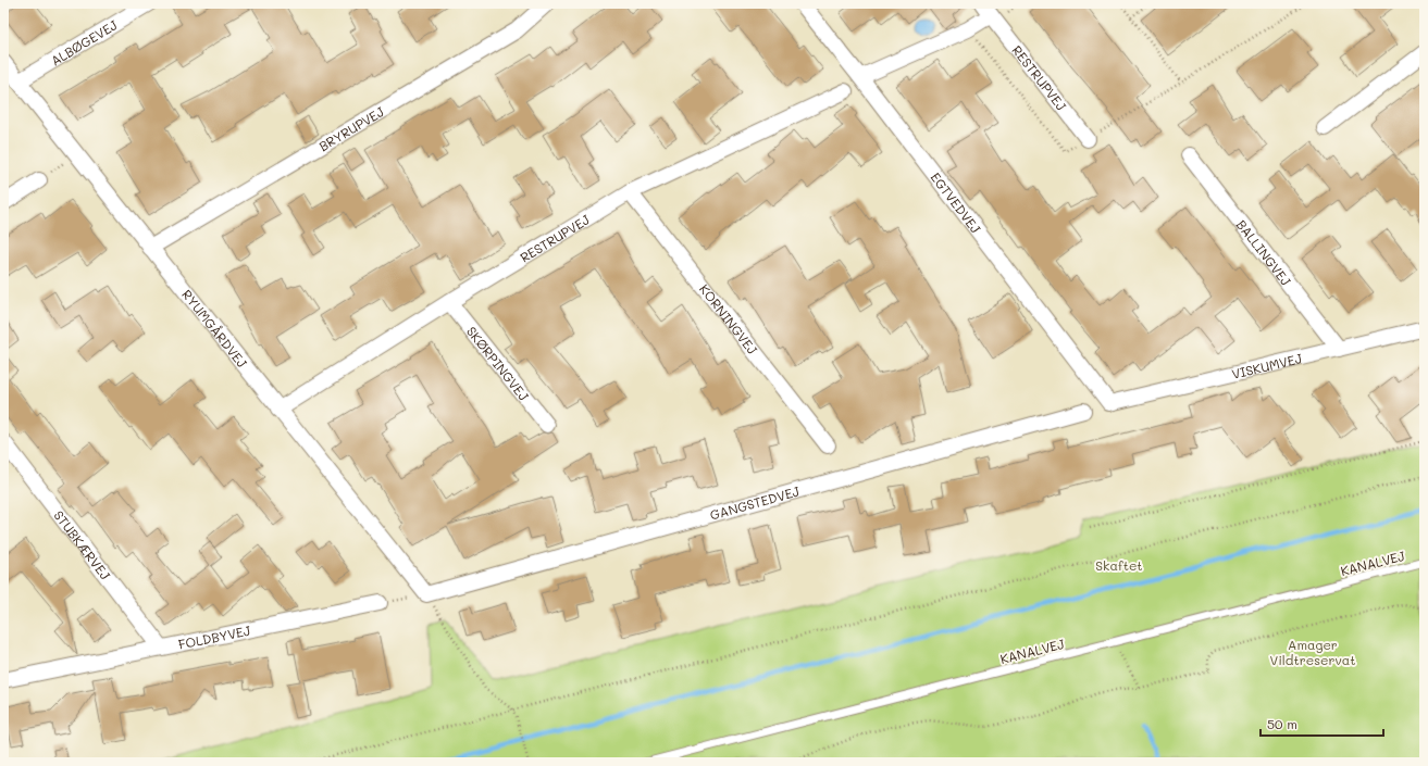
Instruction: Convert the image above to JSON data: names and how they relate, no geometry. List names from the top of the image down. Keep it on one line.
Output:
{"streets":{"street":["ALBØGEVEJ","RESTRUPVEJ","BRYRUPVEJ","EGTVEDVEJ","BALLINGVEJ","KORNINGVEJ","RYUMGÅRDVEJ","SKØRPINGVEJ","VISKUMVEJ","GANGSTEDVEJ","STUBKÆRVEJ","FOLDBYVEJ"],"lane":["KANALVEJ"]},"crossings":[["ALBØGEVEJ","RYUMGÅRDVEJ"],["RESTRUPVEJ","KORNINGVEJ"],["RESTRUPVEJ","RYUMGÅRDVEJ"],["RESTRUPVEJ","SKØRPINGVEJ"],["BRYRUPVEJ","RYUMGÅRDVEJ"],["EGTVEDVEJ","VISKUMVEJ"],["BALLINGVEJ","VISKUMVEJ"],["RYUMGÅRDVEJ","GANGSTEDVEJ"],["STUBKÆRVEJ","FOLDBYVEJ"]],"parks":["Skaftet","Amager Vildtreservat"],"scale_bar":"50 m"}
